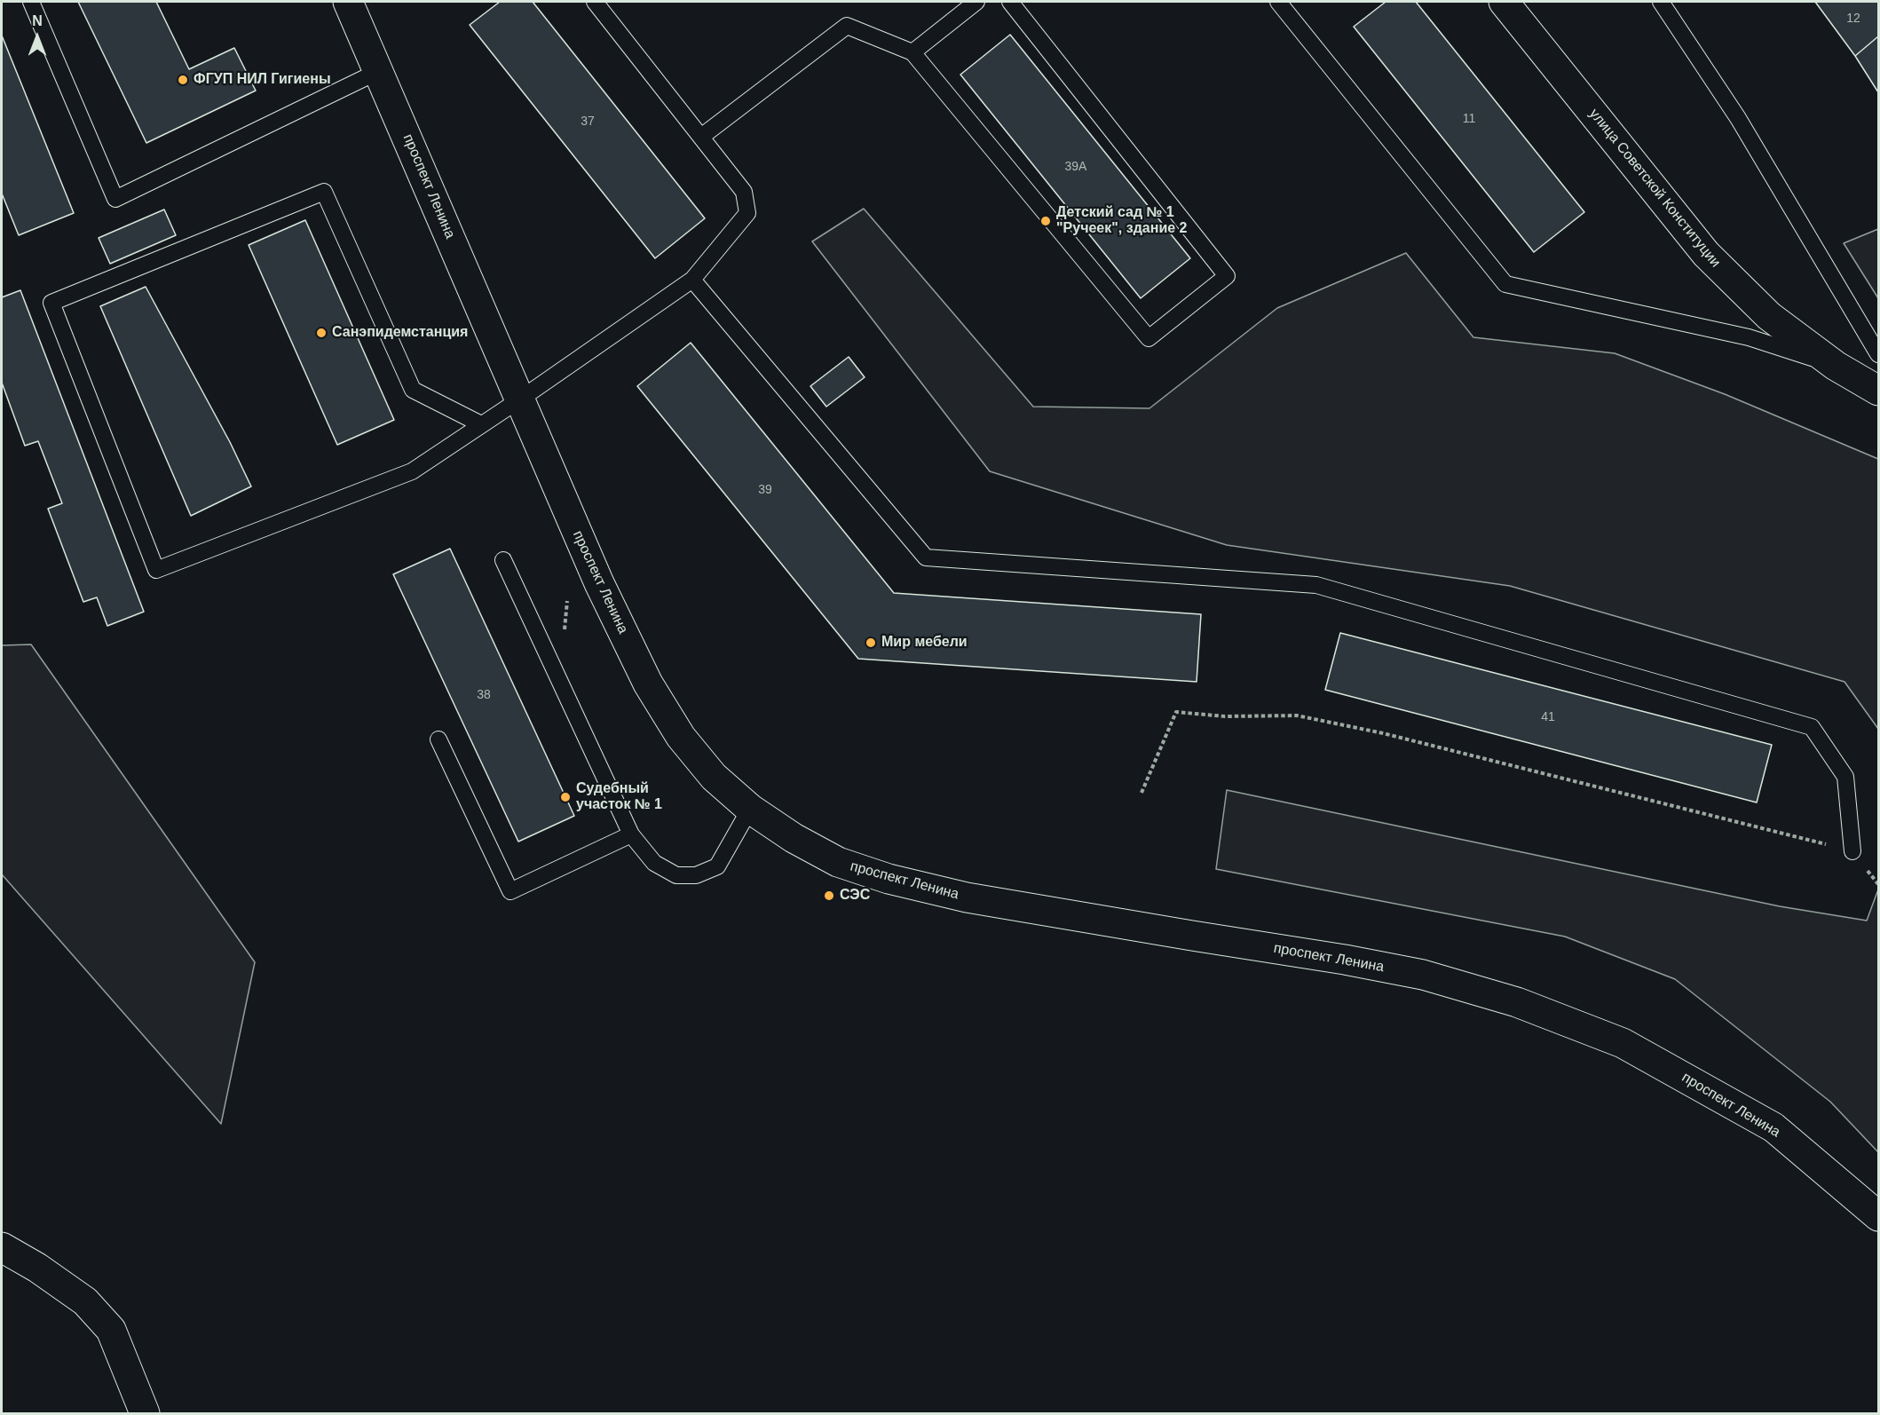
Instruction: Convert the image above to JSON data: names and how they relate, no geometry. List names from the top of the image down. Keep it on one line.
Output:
{"streets":{"main road":["проспект Ленина","улица Советской Конституции"]},"places":["ФГУП НИЛ Гигиены","Детский сад № 1 \"Ручеек\", здание 2","Санэпидемстанция","Мир мебели","Судебный участок № 1","СЭС"],"house_numbers":["12","11","37","39А","39","38","41"],"north":"top"}
